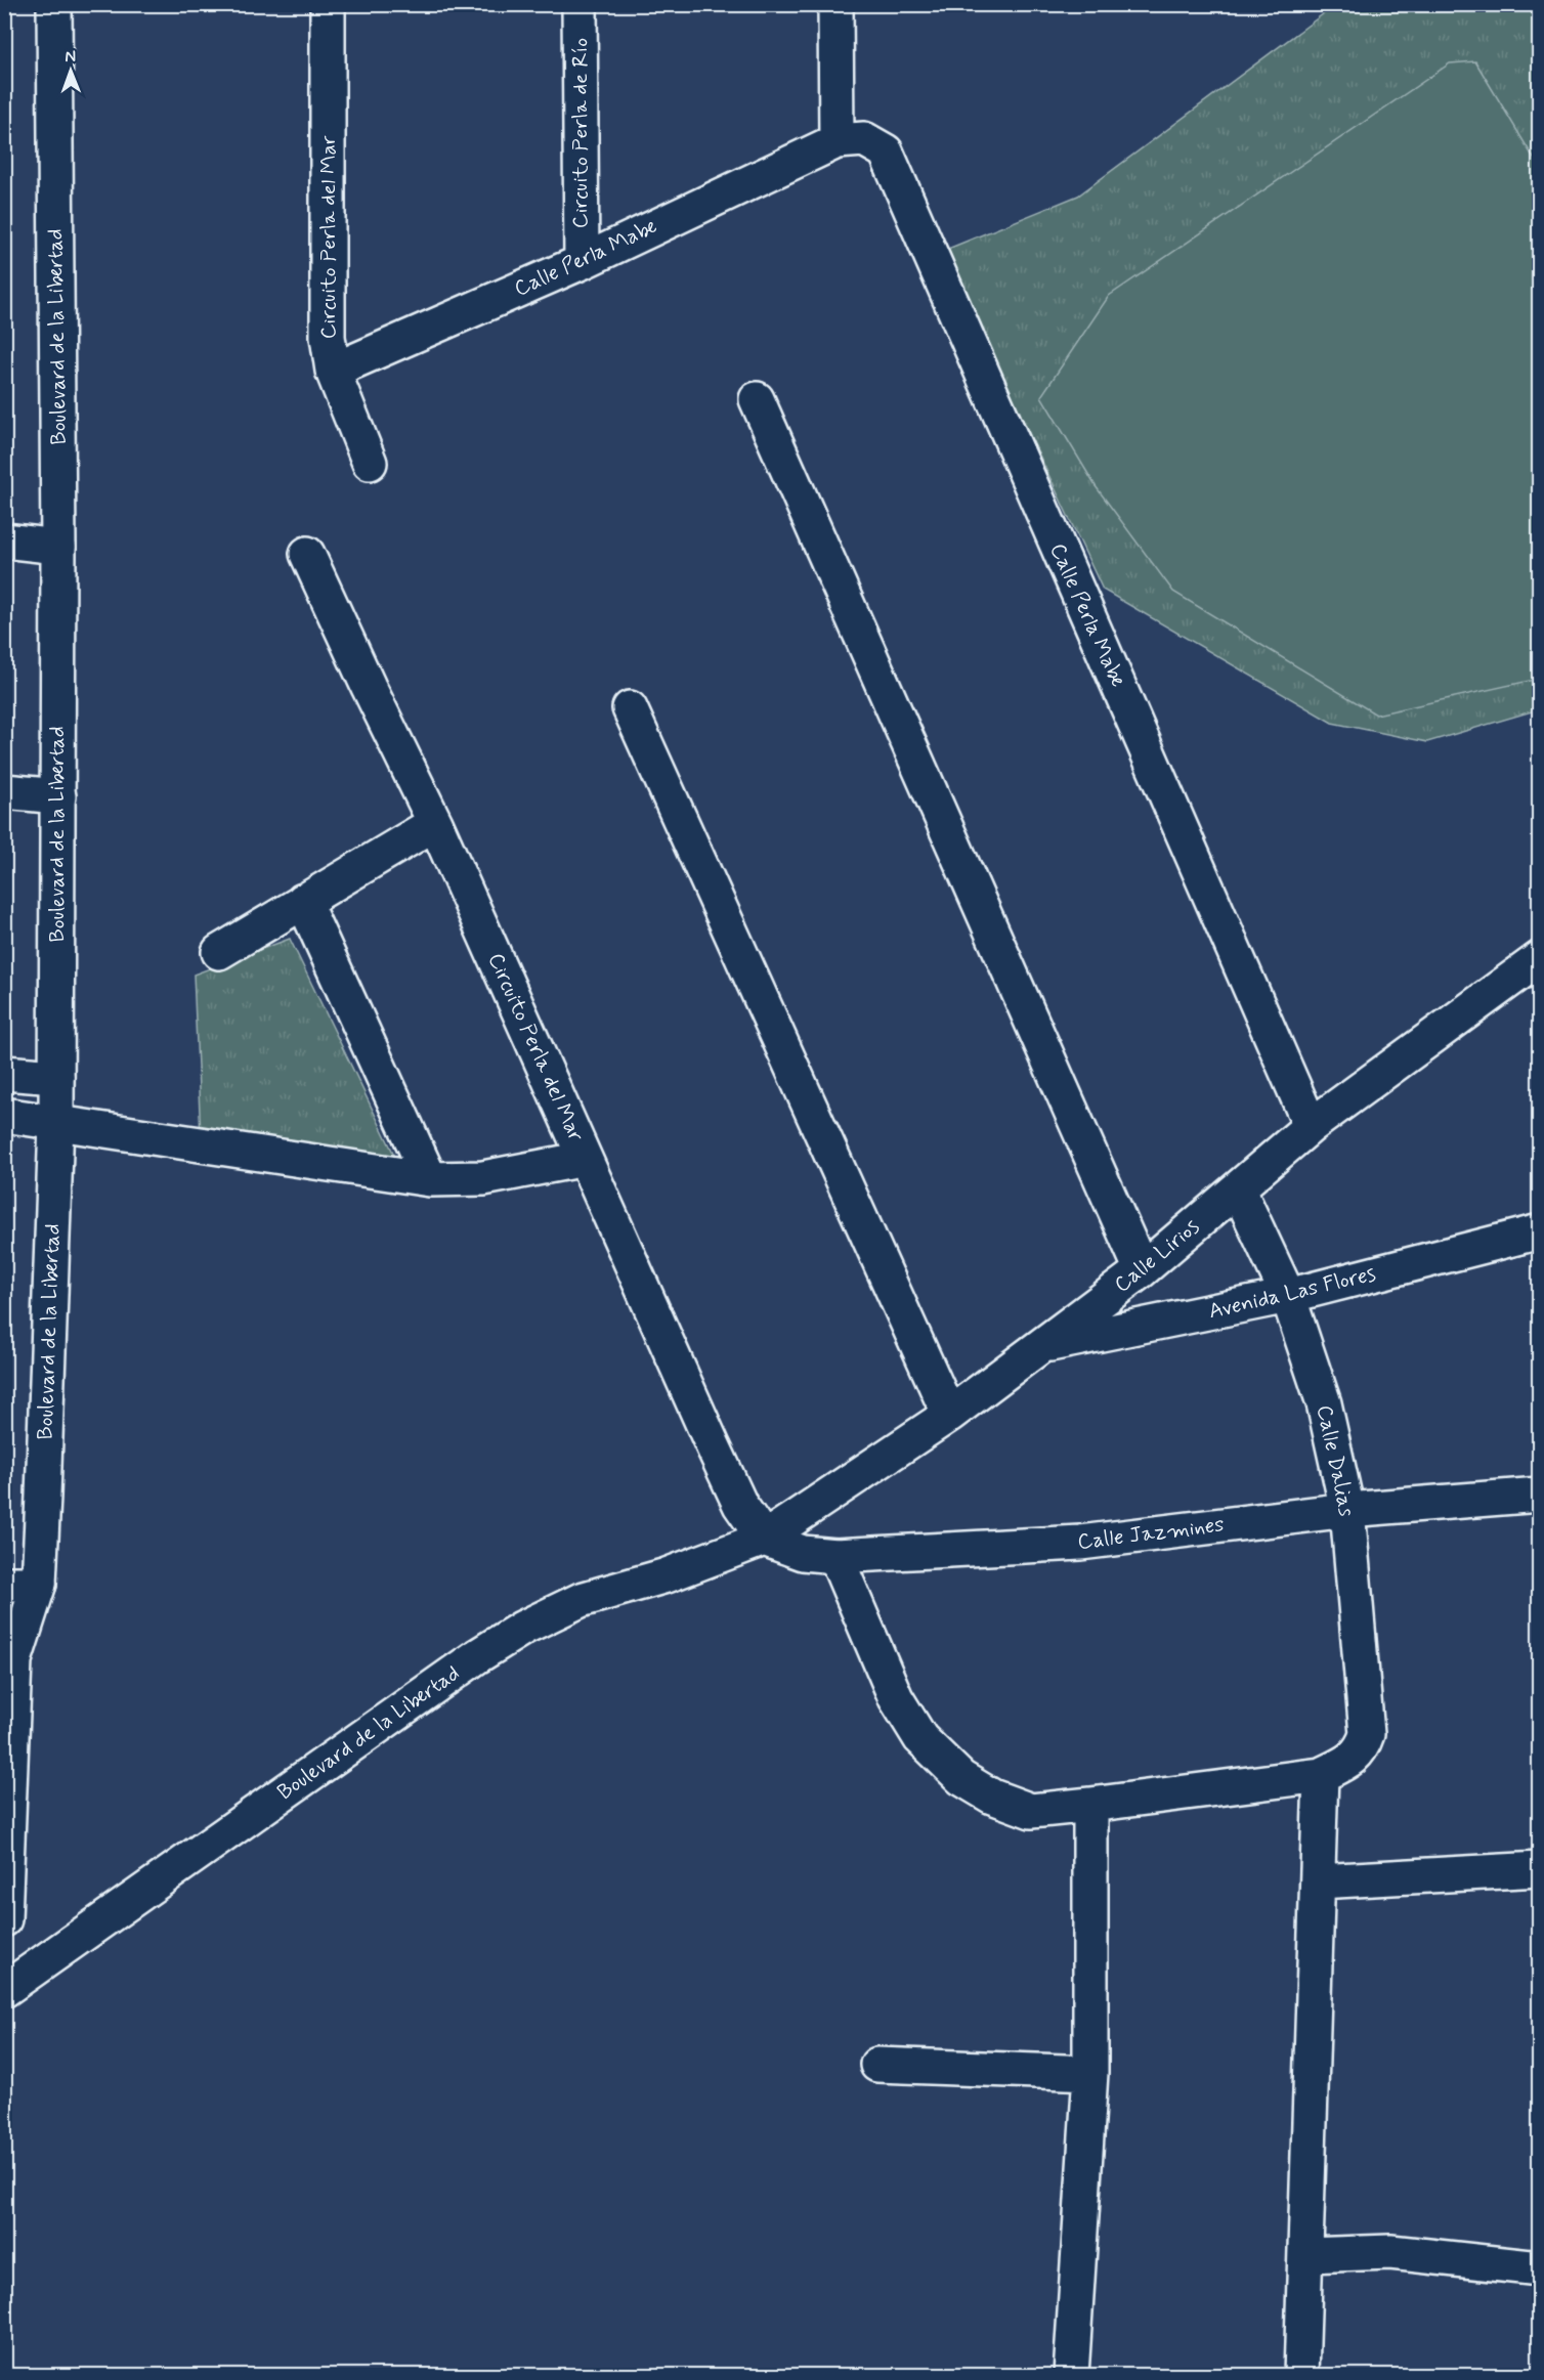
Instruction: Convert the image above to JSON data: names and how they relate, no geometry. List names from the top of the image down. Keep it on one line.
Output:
{"streets":{"street":["Circuito Perla de Río","Circuito Perla del Mar","Calle Perla Mabe","Boulevard de la Libertad","Calle Lirios","Avenida Las Flores","Calle Dalias","Calle Jazmines"]},"crossings":[["Circuito Perla de Río","Calle Perla Mabe"],["Circuito Perla del Mar","Calle Perla Mabe"],["Circuito Perla del Mar","Boulevard de la Libertad"],["Circuito Perla del Mar","Calle Lirios"],["Circuito Perla del Mar","Calle Jazmines"],["Calle Perla Mabe","Calle Lirios"],["Boulevard de la Libertad","Calle Lirios"],["Boulevard de la Libertad","Calle Jazmines"],["Calle Lirios","Avenida Las Flores"],["Calle Lirios","Calle Dalias"],["Calle Lirios","Calle Jazmines"],["Avenida Las Flores","Calle Dalias"],["Calle Dalias","Calle Jazmines"]],"north":"top"}
